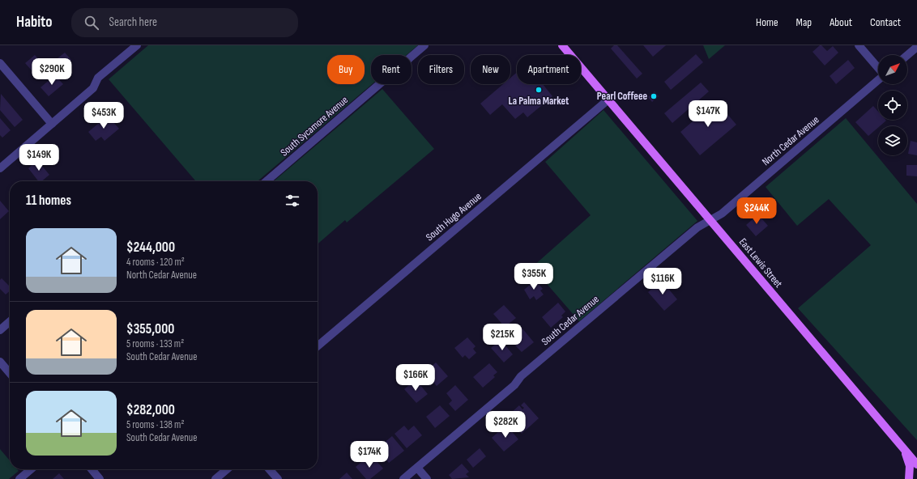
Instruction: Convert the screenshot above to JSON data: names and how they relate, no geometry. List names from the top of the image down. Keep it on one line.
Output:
{"streets":{"main road":["East Lewis Street"],"street":["South Sycamore Avenue","North Cedar Avenue","South Hugo Avenue","South Cedar Avenue"]},"crossings":[["North Cedar Avenue","East Lewis Street"],["North Cedar Avenue","South Cedar Avenue"],["South Hugo Avenue","East Lewis Street"],["East Lewis Street","South Cedar Avenue"]],"places":["La Palma Market","Pearl Coffeee"],"north":"top right","page":{"header":"Habito","search":"Search here","nav":["Home","Map","About","Contact"],"chip":["Buy","Rent","Filters","New","Apartment"],"price":["$290K","$147K","$453K","$149K","$244K","$355K","$116K","$215K","$166K","$282K","$174K"],"heading":"11 homes","list":[{"name":"$244,000","note":"4 rooms · 120 m² · North Cedar Avenue"},{"name":"$355,000","note":"5 rooms · 133 m² · South Cedar Avenue"},{"name":"$282,000","note":"5 rooms · 138 m² · South Cedar Avenue"}]}}
